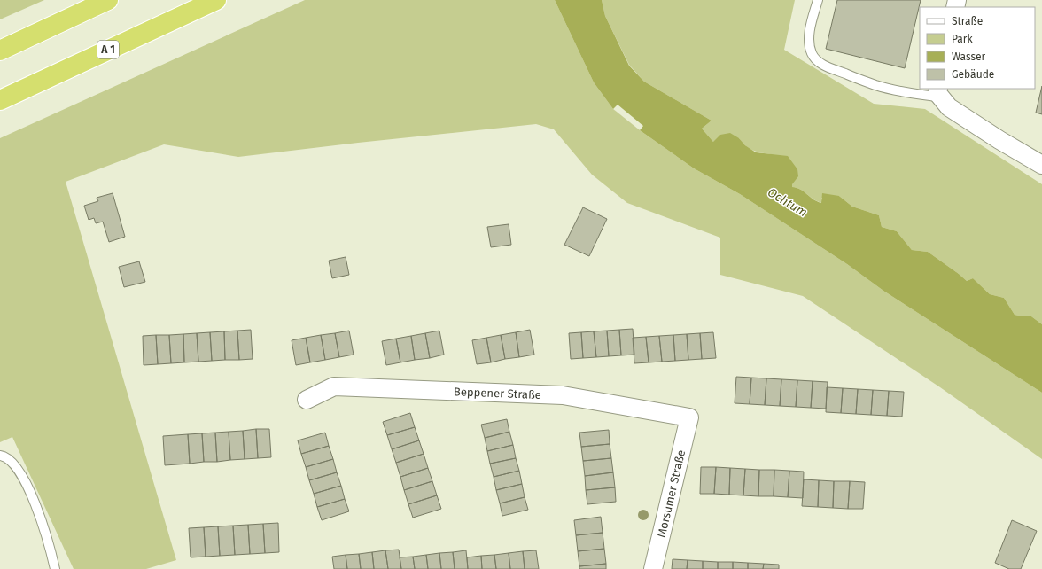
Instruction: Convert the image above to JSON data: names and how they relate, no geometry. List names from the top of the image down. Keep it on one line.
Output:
{"streets":{"highway":["A 1"],"street":["Beppener Straße","Morsumer Straße"]},"crossings":[["Beppener Straße","Morsumer Straße"]],"water":["Ochtum"],"legend":["Straße","Park","Wasser","Gebäude"]}
